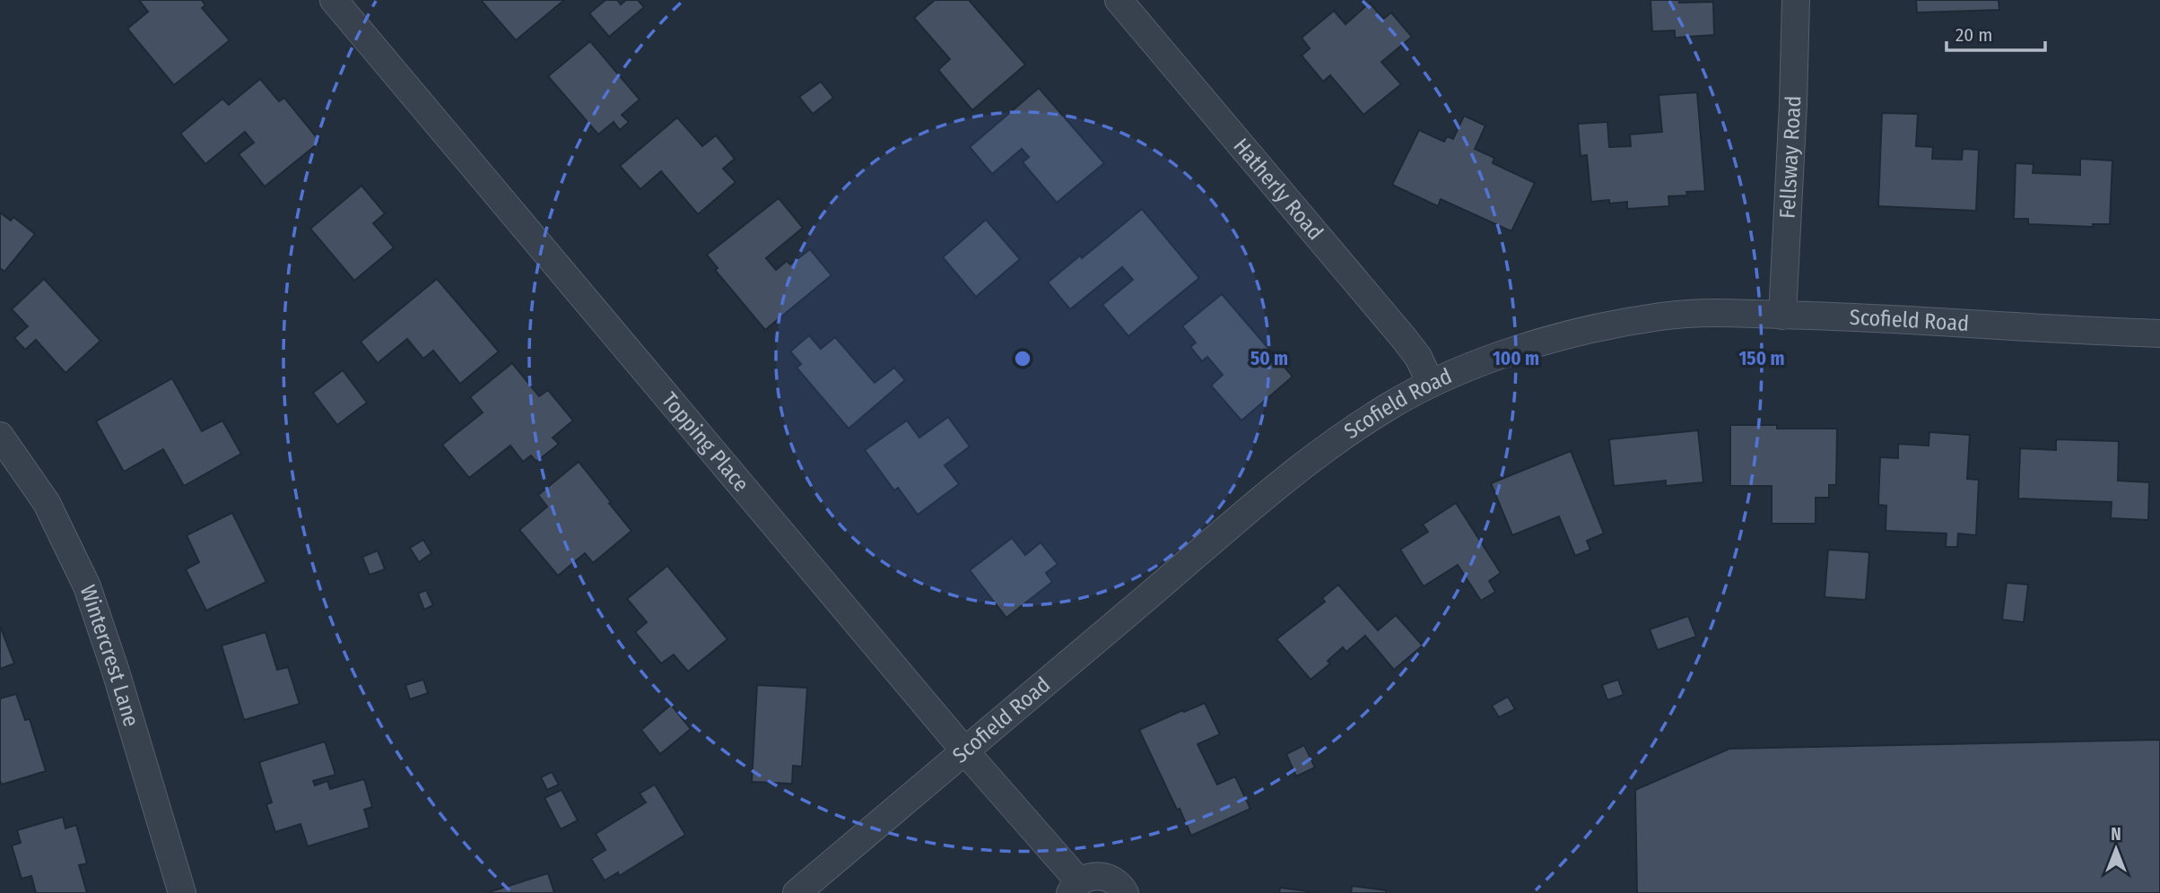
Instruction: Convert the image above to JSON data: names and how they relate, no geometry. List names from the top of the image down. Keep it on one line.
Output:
{"streets":{"street":["Fellsway Road","Hatherly Road","Scofield Road","Topping Place","Wintercrest Lane"]},"crossings":[["Fellsway Road","Scofield Road"],["Hatherly Road","Scofield Road"],["Scofield Road","Topping Place"]],"scale_bar":"20 m","north":"top","rings":["50 m","100 m","150 m"]}
